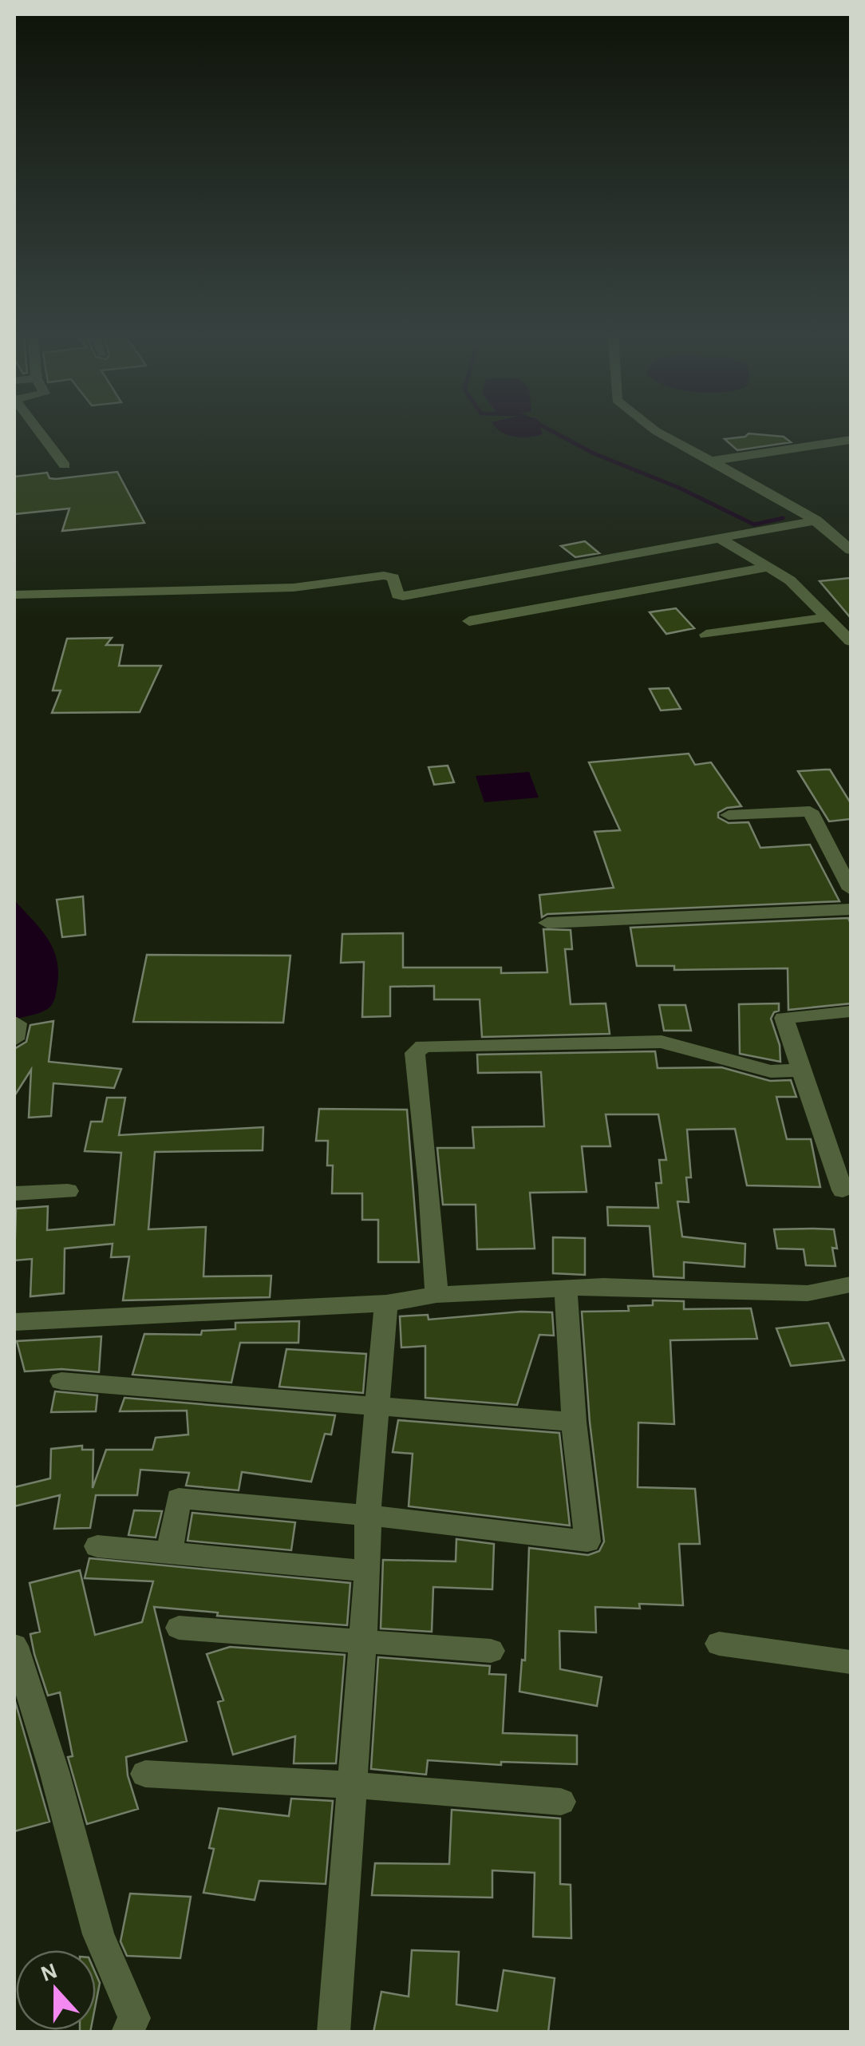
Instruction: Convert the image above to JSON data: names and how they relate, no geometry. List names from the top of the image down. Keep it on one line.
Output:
{"north":"top"}
